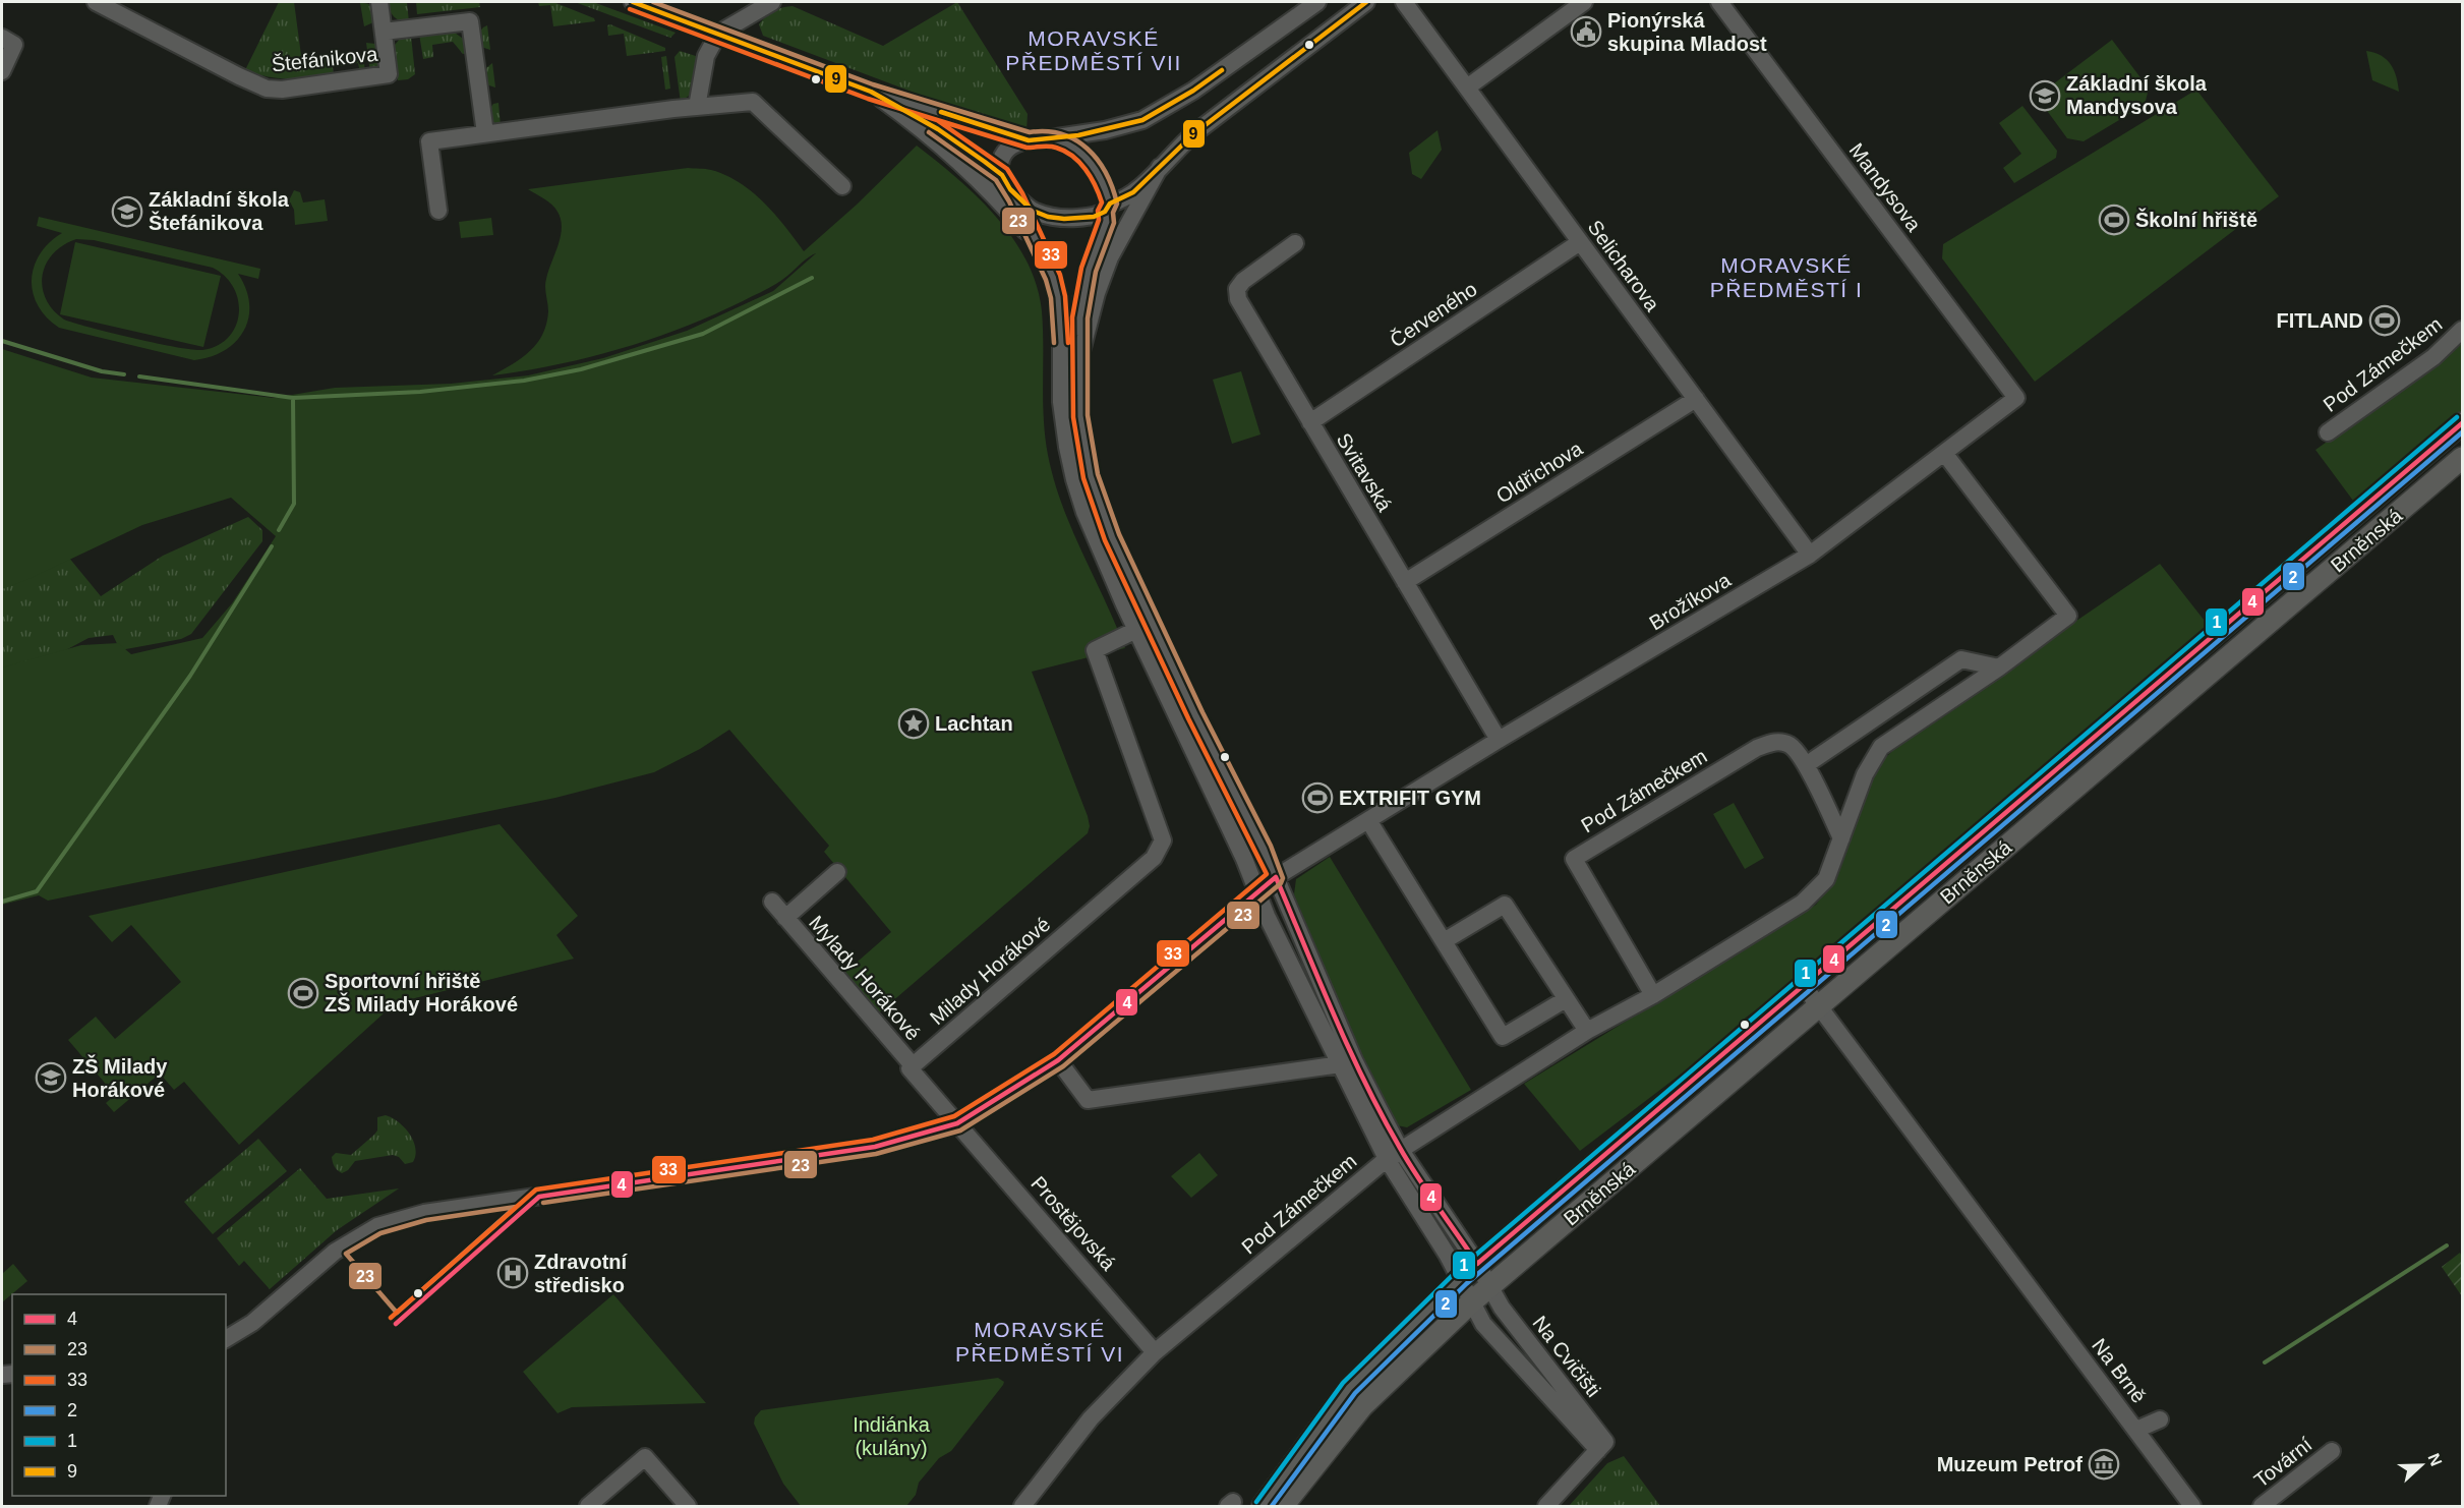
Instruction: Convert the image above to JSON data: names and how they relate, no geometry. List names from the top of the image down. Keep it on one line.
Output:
{"streets":{"main road":["Brněnská"],"street":["Štefánikova","Mandysova","Selicharova","Červeného","Pod Zámečkem","Svitavská","Oldřichova","Brožíkova","Milady Horákové","Mylady Horákové","Prostějovská","Na Cvičišti","Na Brně","Tovární"]},"crossings":[["Mandysova","Brožíkova"],["Selicharova","Červeného"],["Selicharova","Oldřichova"],["Selicharova","Brožíkova"],["Červeného","Svitavská"],["Pod Zámečkem","Brožíkova"],["Pod Zámečkem","Prostějovská"],["Pod Zámečkem","Na Cvičišti"],["Svitavská","Oldřichova"],["Svitavská","Brožíkova"],["Brněnská","Na Cvičišti"],["Brněnská","Na Brně"],["Milady Horákové","Mylady Horákové"]],"districts":["MORAVSKÉ PŘEDMĚSTÍ VII","MORAVSKÉ PŘEDMĚSTÍ I","MORAVSKÉ PŘEDMĚSTÍ VI"],"parks":["Indiánka (kulány)"],"places":{"public building":["Pionýrská skupina Mladost"],"school or university":["Základní škola Mandysova","Základní škola Štefánikova","ZŠ Milady Horákové"],"sports":["Školní hřiště","FITLAND","EXTRIFIT GYM","Sportovní hřiště ZŠ Milady Horákové"],"place":["Lachtan"],"hospital":["Zdravotní středisko"],"museum":["Muzeum Petrof"]},"lines":["transit line 23","transit line 9","transit line 33","transit line 1","transit line 4","transit line 2"],"legend":["4","23","33","2","1","9"],"north":"right"}
